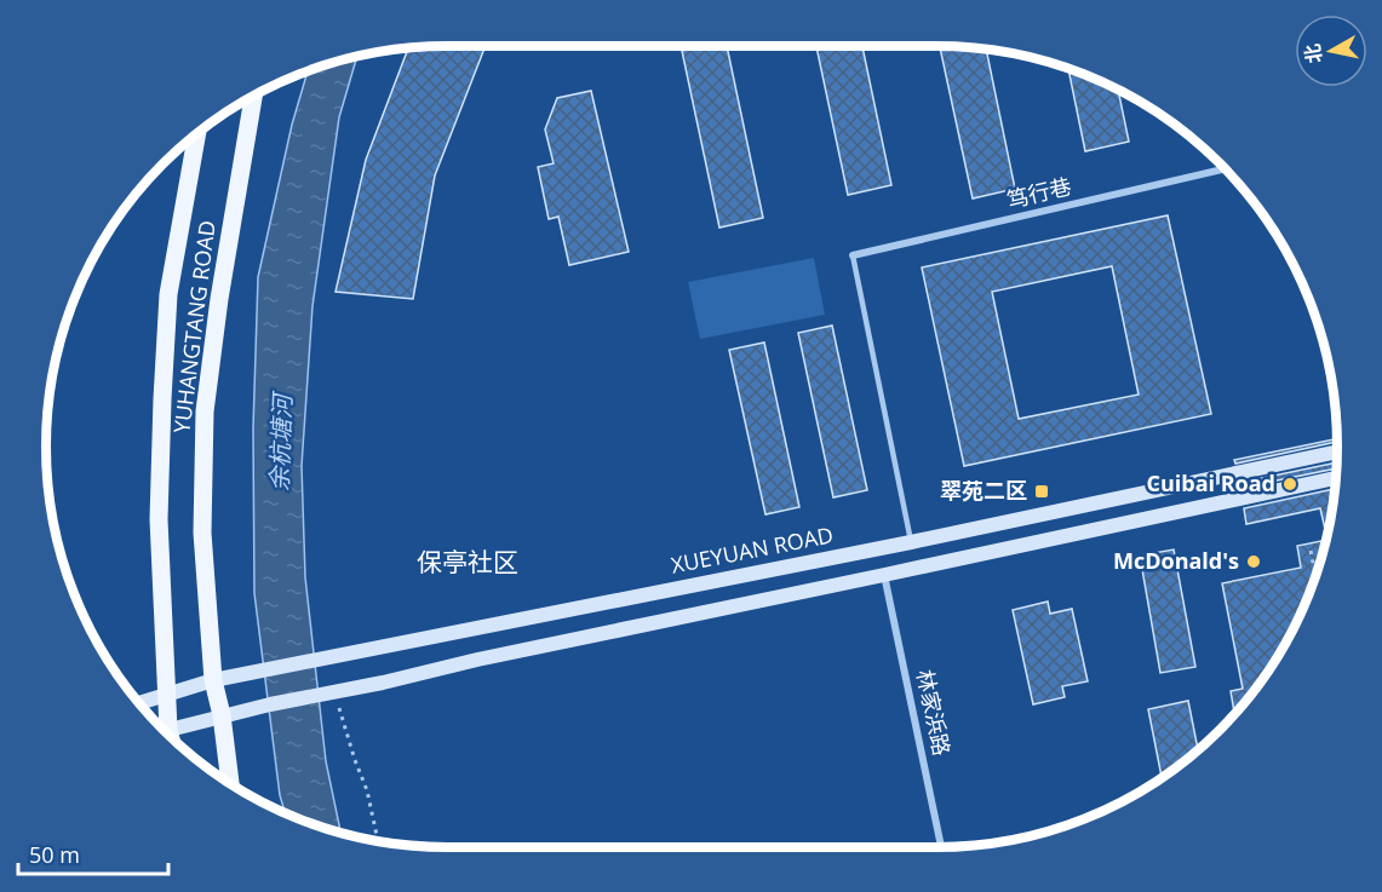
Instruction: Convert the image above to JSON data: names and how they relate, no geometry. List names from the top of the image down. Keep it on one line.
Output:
{"streets":{"main road":["YUHANGTANG ROAD","XUEYUAN ROAD"],"street":["笃行巷","林家浜路"]},"crossings":[["YUHANGTANG ROAD","XUEYUAN ROAD"]],"districts":["保亭社区"],"water":["余杭塘河"],"places":{"other":["Cuibai Road","McDonald's"],"transit":["翠苑二区"]},"scale_bar":"50 m","north":"left"}
